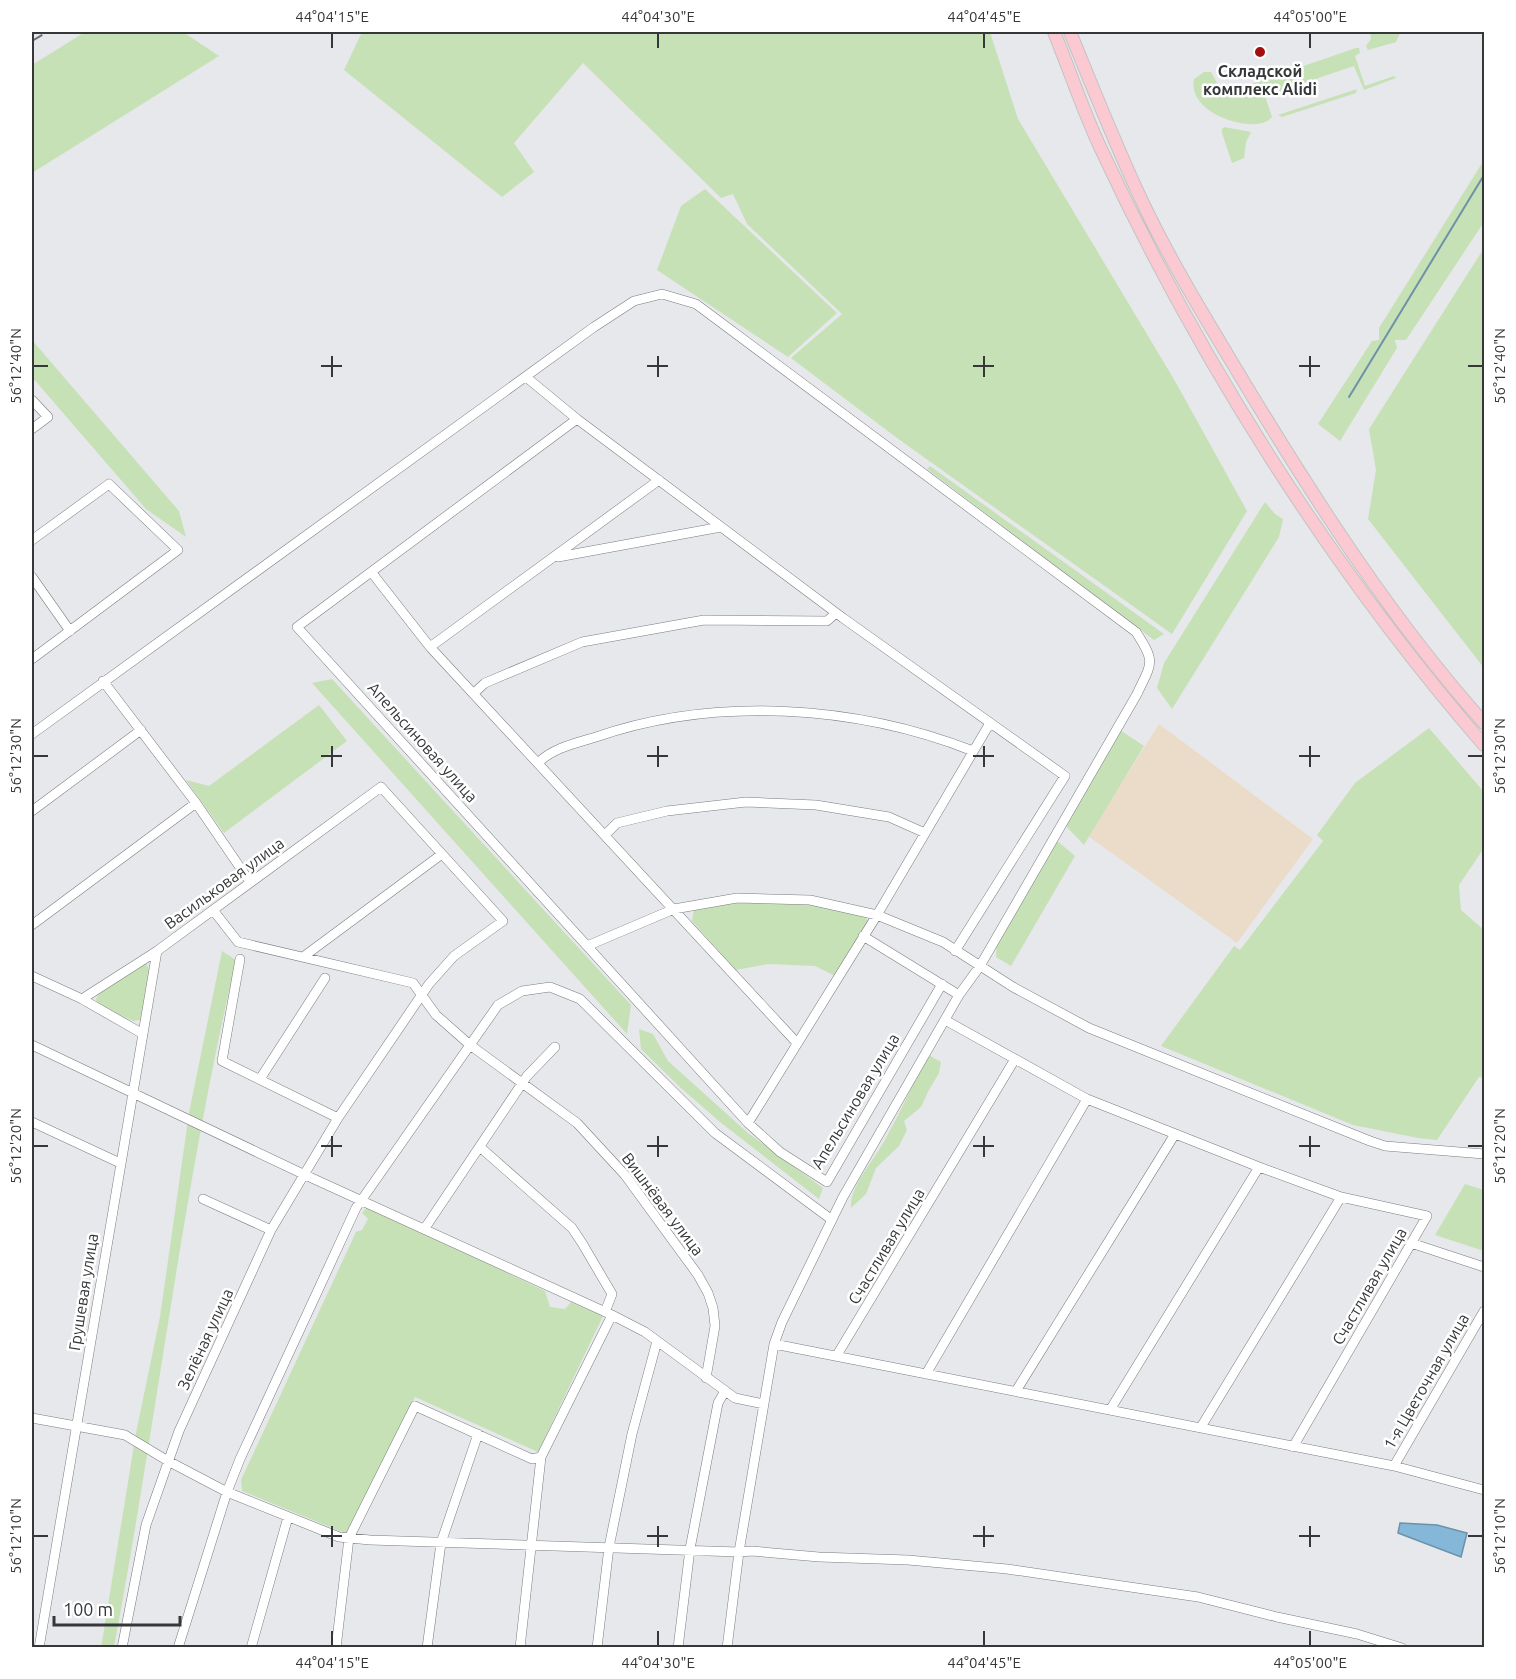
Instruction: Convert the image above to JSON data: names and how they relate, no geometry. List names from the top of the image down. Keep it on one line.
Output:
{"streets":{"street":["Апельсиновая улица","Васильковая улица","Вишнёвая улица","Счастливая улица","Грушевая улица","Зелёная улица","1-я Цветочная улица"]},"crossings":[["Васильковая улица","Грушевая улица"],["Вишнёвая улица","Зелёная улица"]],"places":["Складской комплекс Alidi"],"scale_bar":"100 m","coordinates":["44°04'15\"E","44°04'30\"E","44°04'45\"E","44°05'00\"E","56°12'40\"N","56°12'30\"N","56°12'20\"N","56°12'10\"N"]}
